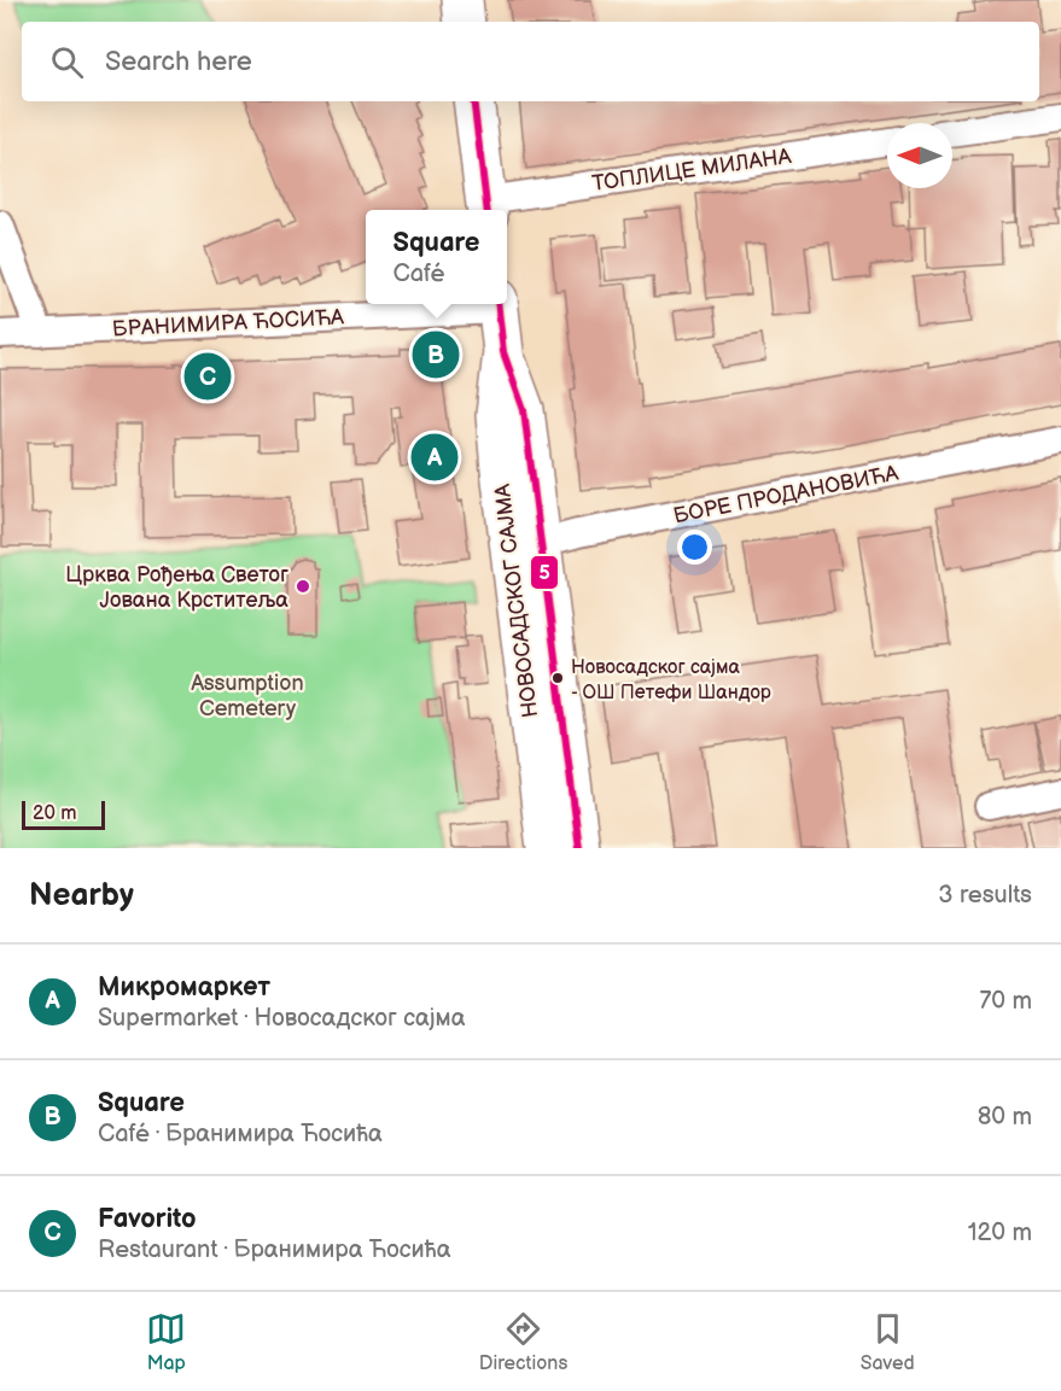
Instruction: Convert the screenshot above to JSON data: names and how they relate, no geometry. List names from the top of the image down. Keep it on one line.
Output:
{"streets":{"street":["ТОПЛИЦЕ МИЛАНА","БРАНИМИРА ЋОСИЋА","БОРЕ ПРОДАНОВИЋА","НОВОСАДСКОГ САЈМА"]},"crossings":[["БРАНИМИРА ЋОСИЋА","НОВОСАДСКОГ САЈМА"],["БОРЕ ПРОДАНОВИЋА","НОВОСАДСКОГ САЈМА"]],"parks":["Assumption Cemetery"],"places":["Црква Рођења Светог Јована Крститеља","Новосадског сајма - ОШ Петефи Шандор"],"lines":["transit line 5"],"scale_bar":"20 m","north":"left","page":{"search":"Search here","popup":["Square","Café"],"pins":["B","C","A"],"scale":"20 m","heading":["Nearby","3 results"],"list":[{"mark":"A","name":"Микромаркет","note":"Supermarket · Новосадског сајма","value":"70 m"},{"mark":"B","name":"Square","note":"Café · Бранимира Ћосића","value":"80 m"},{"mark":"C","name":"Favorito","note":"Restaurant · Бранимира Ћосића","value":"120 m"}],"nav":["Map","Directions","Saved"]}}
